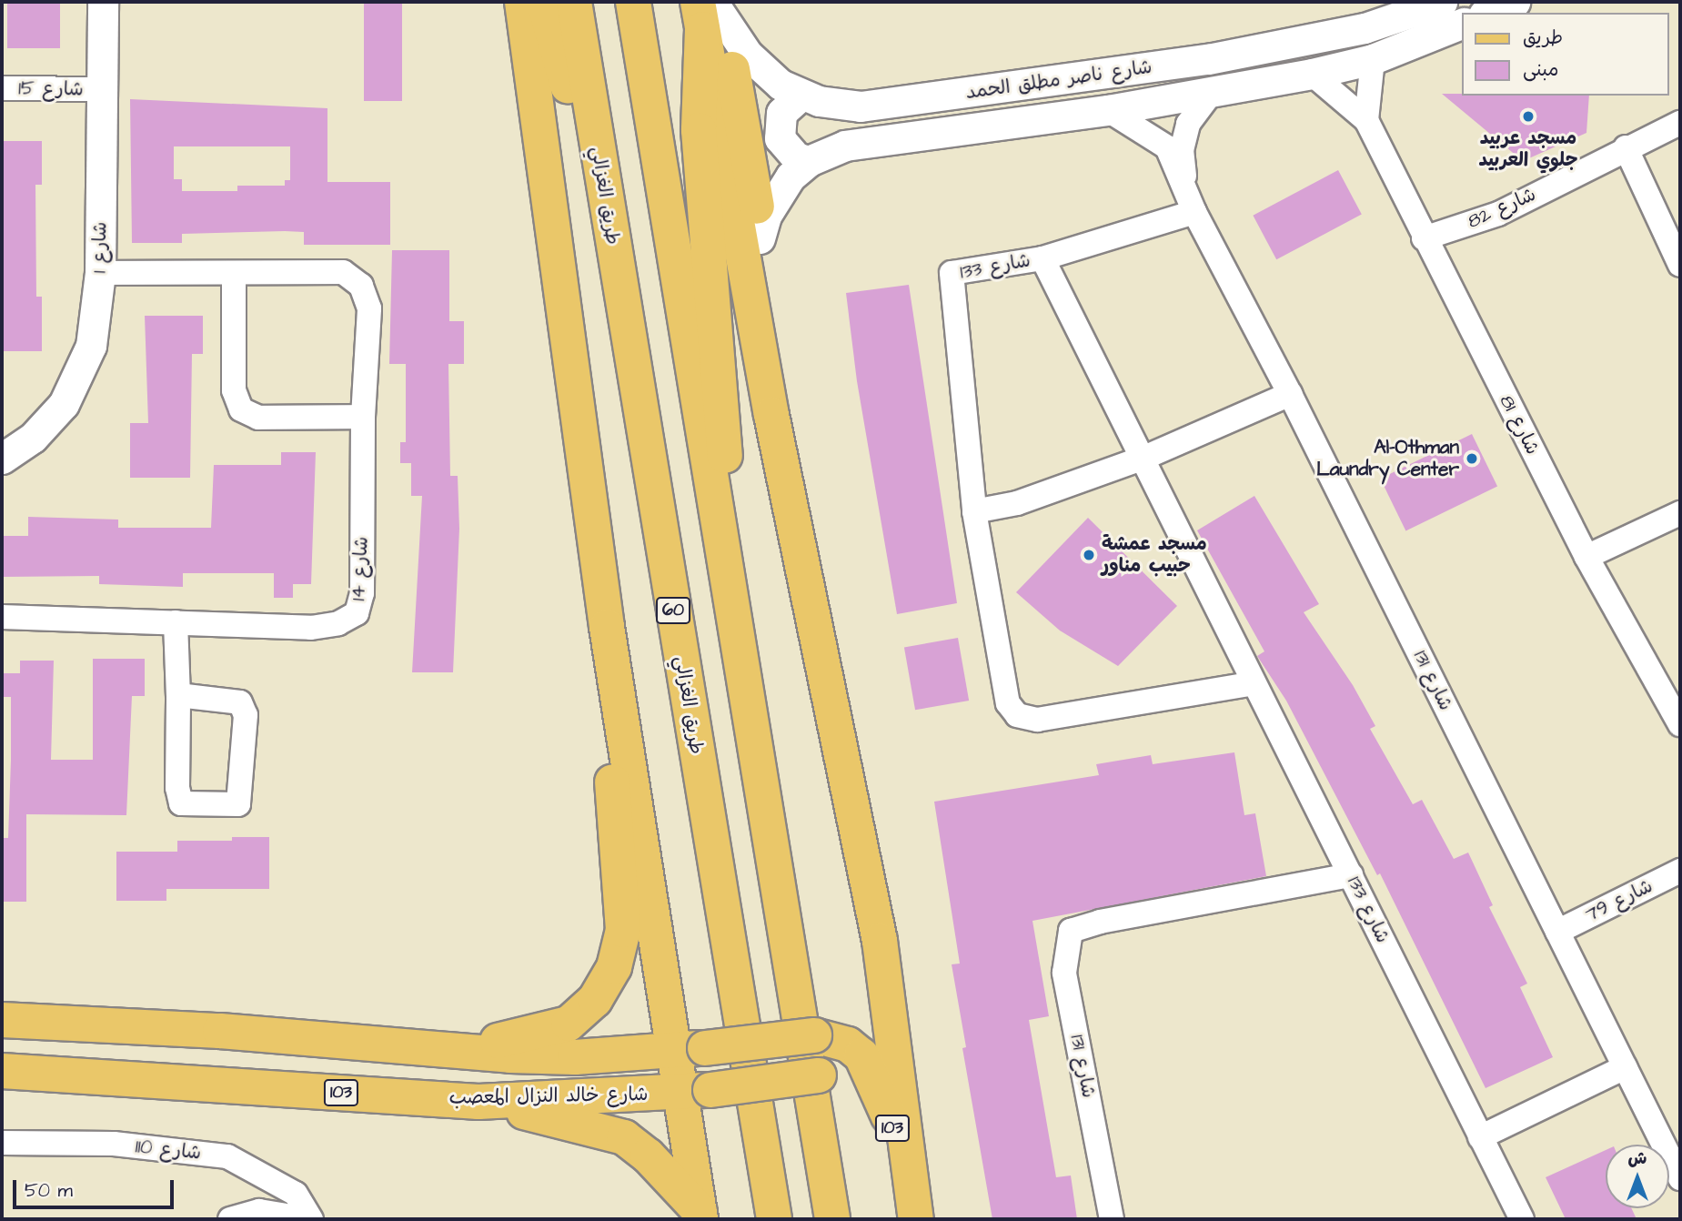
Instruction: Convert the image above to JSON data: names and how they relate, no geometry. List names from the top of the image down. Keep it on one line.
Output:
{"streets":{"main road":["طريق الغزالي","60","103","شارع خالد النزال المعصب"],"street":["شارع ناصر مطلق الحمد","شارع 15","شارع 82","شارع 1","شارع 133","شارع 81","شارع 14","شارع 131","شارع 79","شارع 110"]},"crossings":[["شارع ناصر مطلق الحمد","شارع 81"],["شارع ناصر مطلق الحمد","شارع 131"],["شارع 15","شارع 1"],["شارع 82","شارع 81"],["شارع 1","شارع 14"],["شارع 133","شارع 131"],["شارع 131","شارع 79"],["103","شارع خالد النزال المعصب"]],"places":["مسجد عربيد جلوي العربيد","Al-Othman Laundry Center","مسجد عمشة حبيب مناور"],"legend":["طريق","مبنى"],"scale_bar":"50 m","north":"top"}
